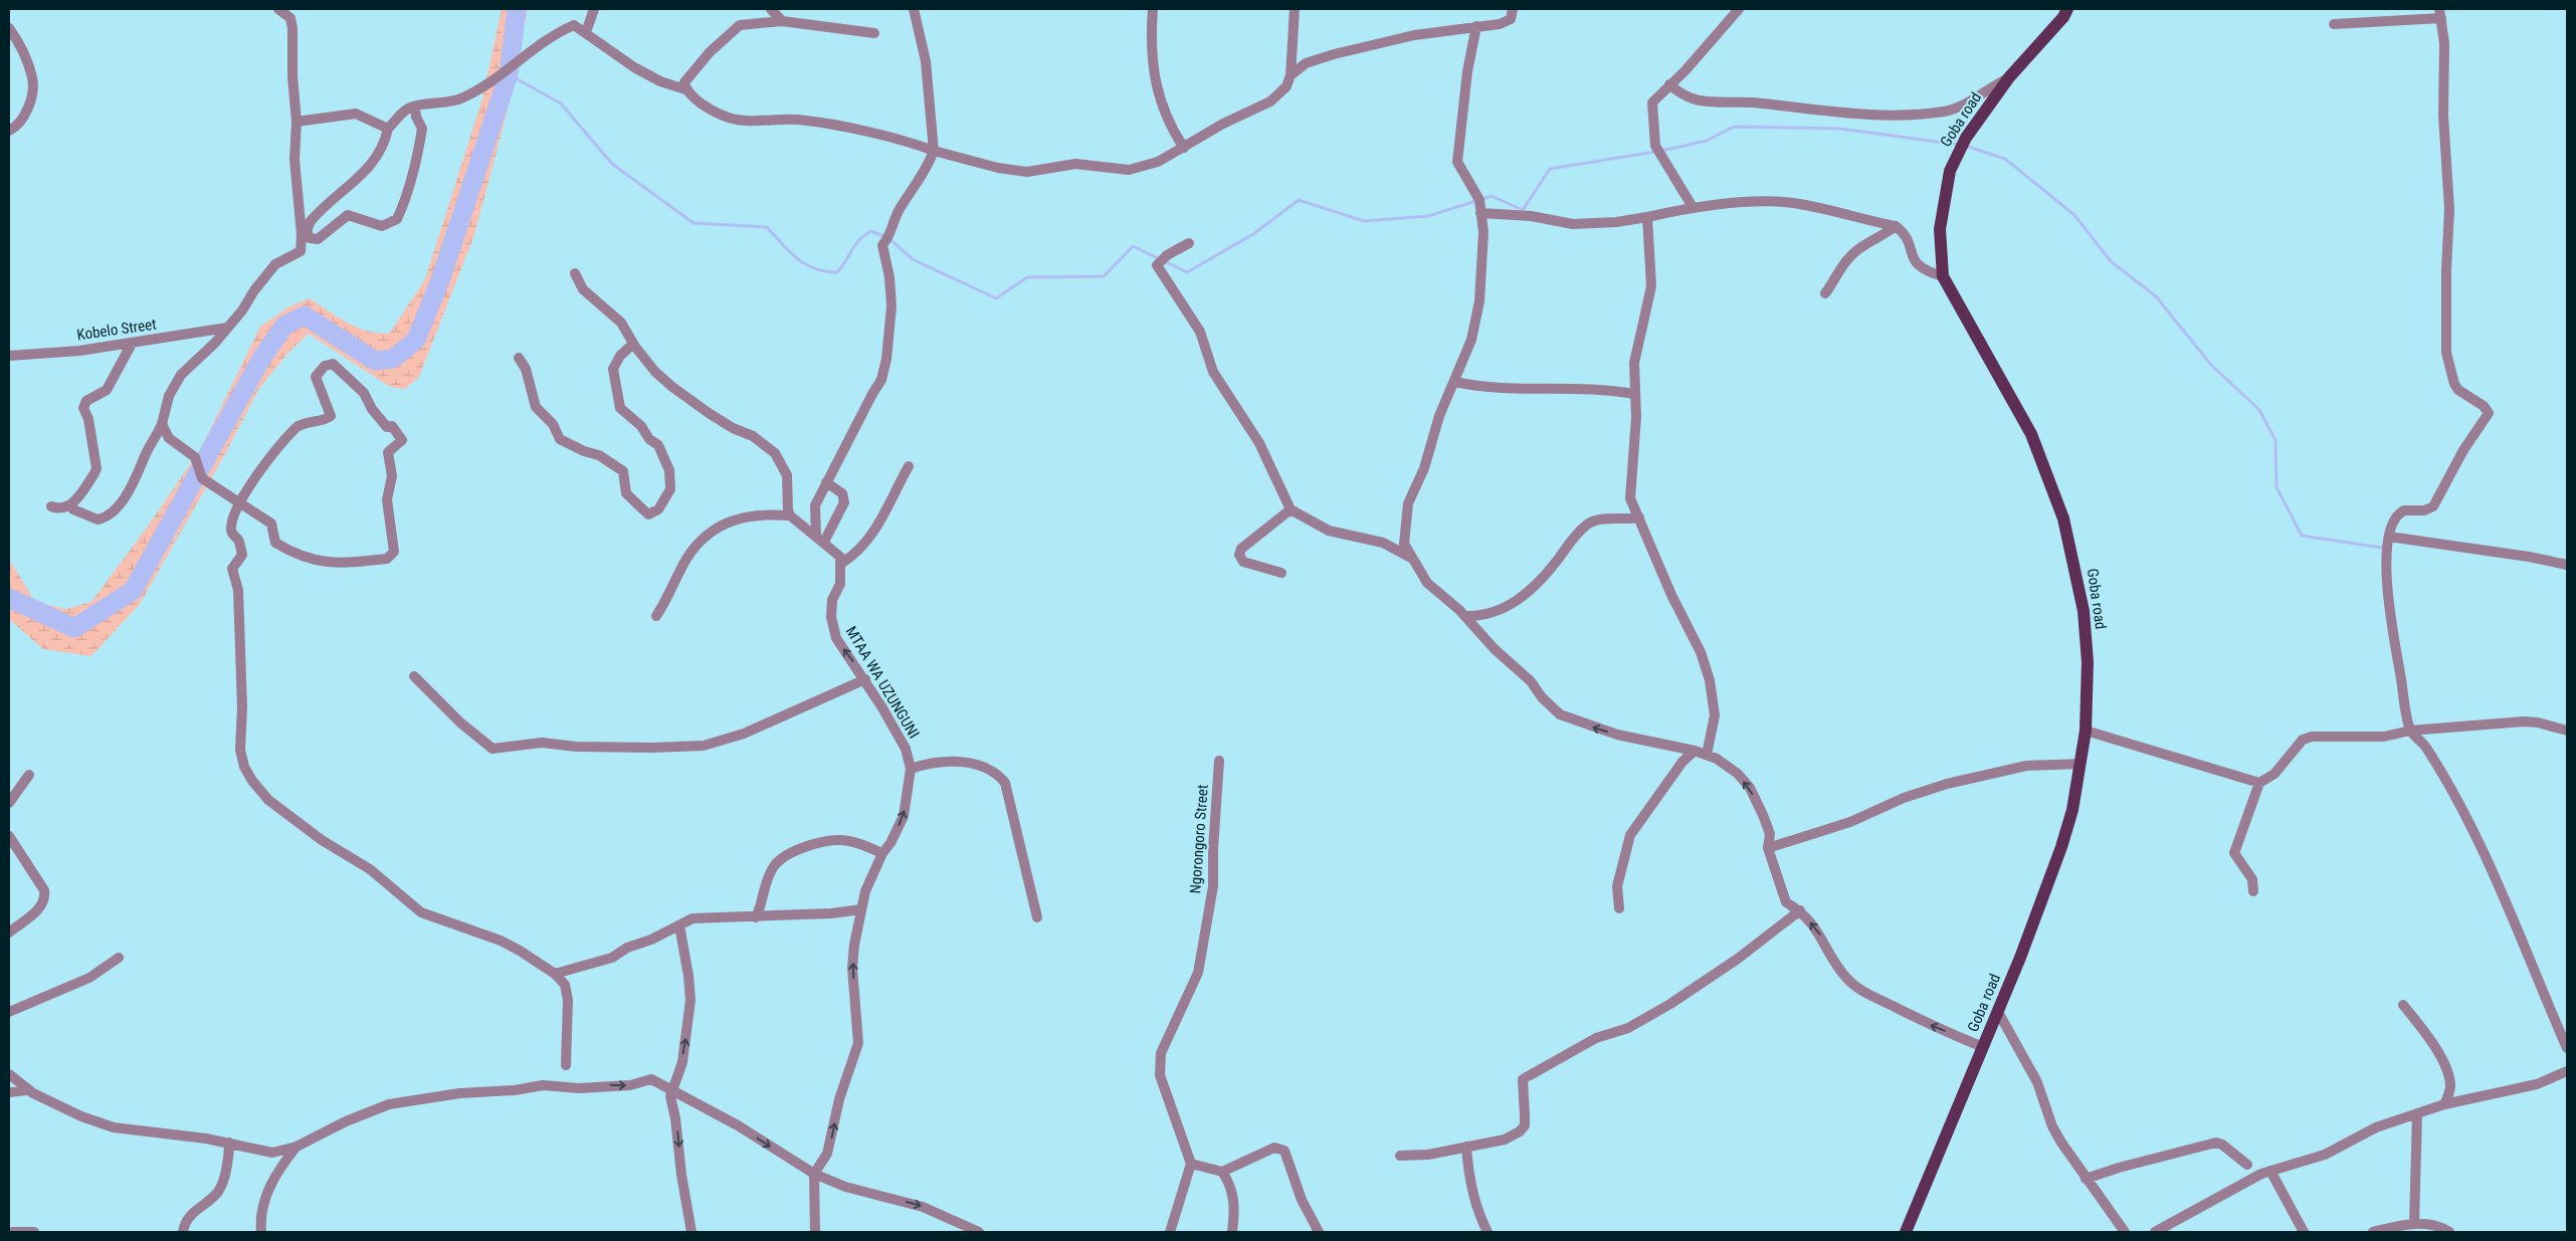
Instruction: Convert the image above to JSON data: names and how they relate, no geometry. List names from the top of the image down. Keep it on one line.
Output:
{"streets":{"main road":["Goba road"],"street":["Kobelo Street","MTAA WA UZUNGUNI","Ngorongoro Street"]},"one_way":["MTAA WA UZUNGUNI"]}
